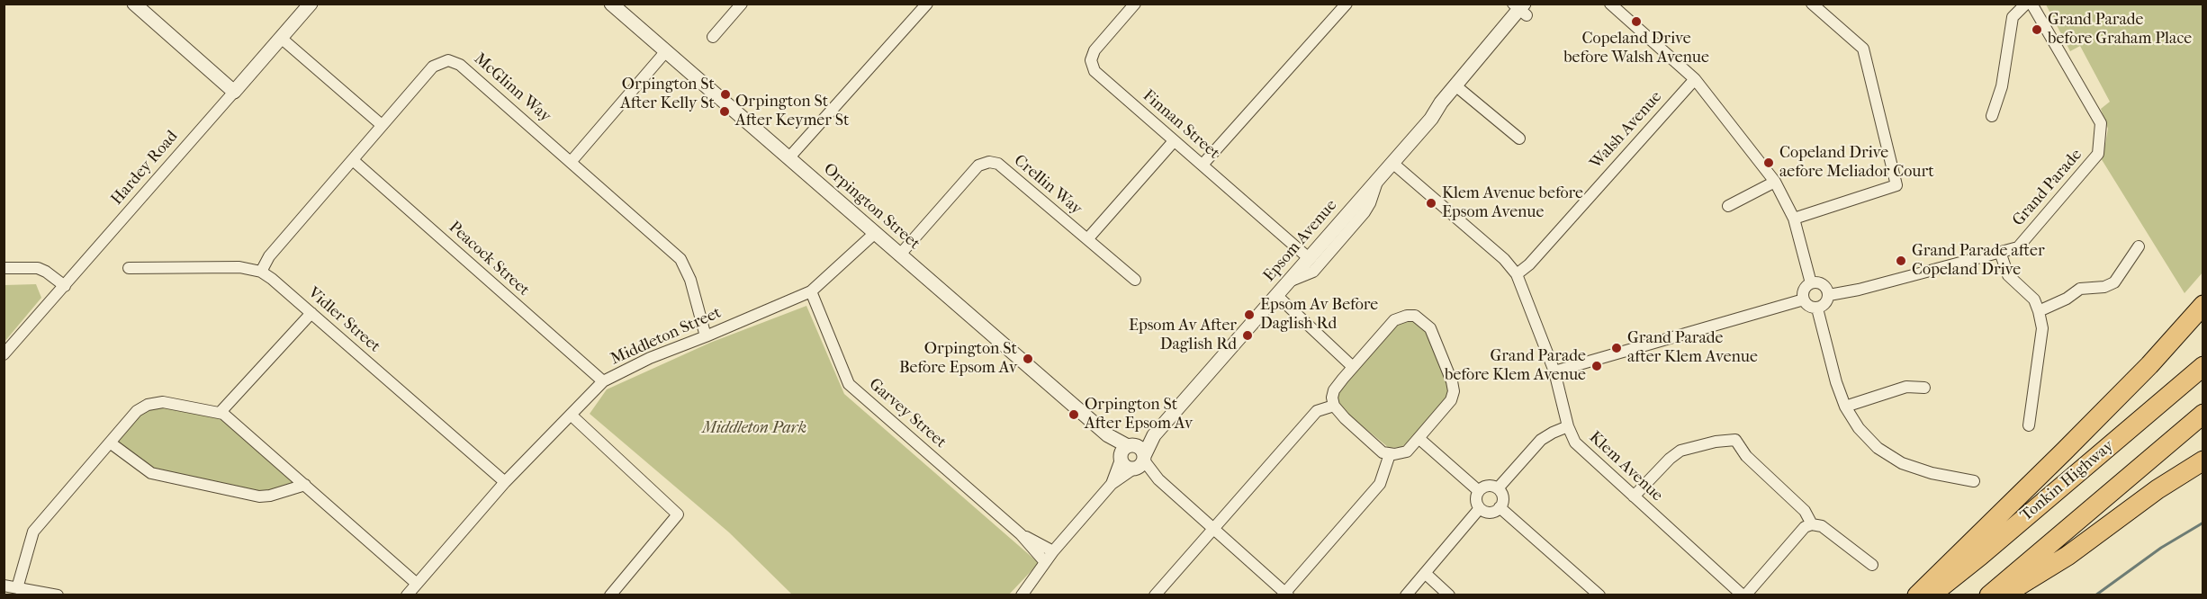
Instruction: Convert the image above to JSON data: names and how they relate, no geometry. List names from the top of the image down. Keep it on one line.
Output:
{"streets":{"highway":["Tonkin Highway"],"street":["McGlinn Way","Finnan Street","Walsh Avenue","Hardey Road","Crellin Way","Grand Parade","Orpington Street","Epsom Avenue","Peacock Street","Vidler Street","Middleton Street","Garvey Street","Klem Avenue"]},"crossings":[["McGlinn Way","Peacock Street"],["McGlinn Way","Vidler Street"],["McGlinn Way","Middleton Street"],["Finnan Street","Epsom Avenue"],["Walsh Avenue","Klem Avenue"],["Crellin Way","Orpington Street"],["Orpington Street","Epsom Avenue"],["Orpington Street","Middleton Street"],["Epsom Avenue","Klem Avenue"],["Peacock Street","Middleton Street"],["Vidler Street","Middleton Street"],["Middleton Street","Garvey Street"]],"parks":["Middleton Park"],"places":["Copeland Drive before Walsh Avenue","Grand Parade before Graham Place","Orpington St After Kelly St","Orpington St After Keymer St","Copeland Drive aefore Meliador Court","Klem Avenue before Epsom Avenue","Grand Parade after Copeland Drive","Epsom Av Before Daglish Rd","Epsom Av After Daglish Rd","Grand Parade after Klem Avenue","Orpington St Before Epsom Av","Grand Parade before Klem Avenue","Orpington St After Epsom Av"]}
